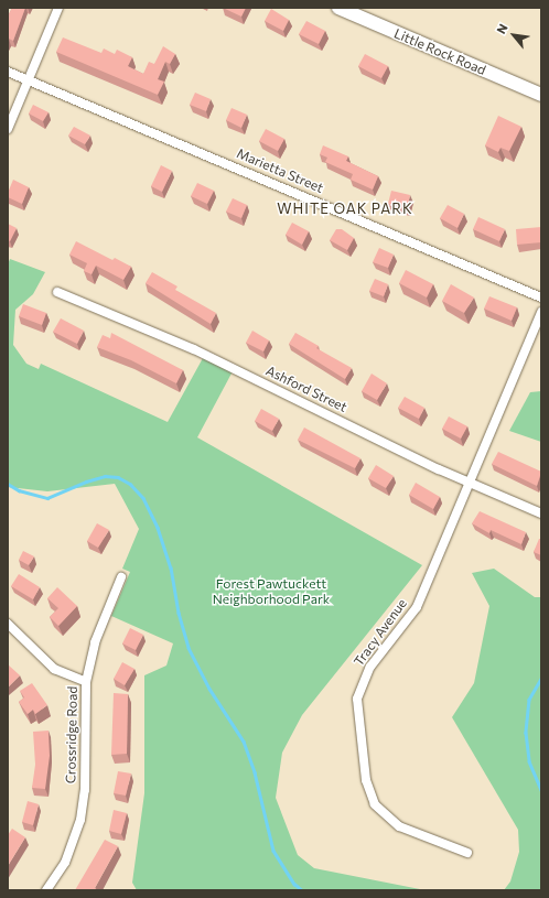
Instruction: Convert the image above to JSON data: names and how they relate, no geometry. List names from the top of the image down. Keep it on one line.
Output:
{"streets":{"main road":["Little Rock Road"],"street":["Marietta Street","Ashford Street","Tracy Avenue","Crossridge Road"]},"crossings":[["Ashford Street","Tracy Avenue"]],"districts":["WHITE OAK PARK"],"parks":["Forest Pawtuckett Neighborhood Park"],"north":"top left"}
